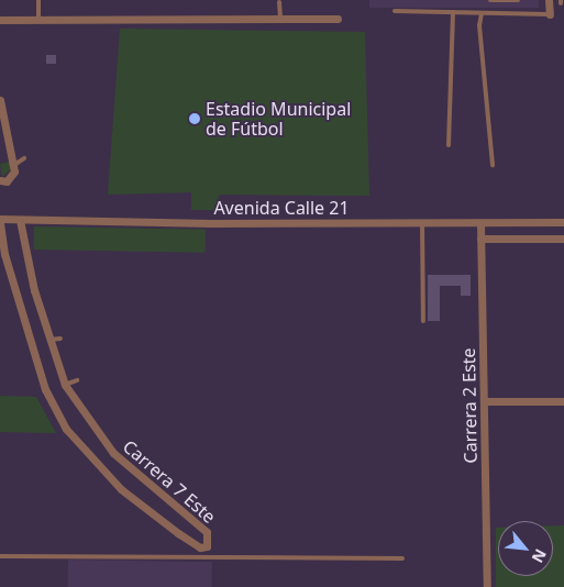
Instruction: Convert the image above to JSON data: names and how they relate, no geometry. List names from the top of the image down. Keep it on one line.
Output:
{"streets":{"street":["Avenida Calle 21","Carrera 2 Este","Carrera 7 Este"]},"crossings":[["Avenida Calle 21","Carrera 2 Este"],["Avenida Calle 21","Carrera 7 Este"]],"places":["Estadio Municipal de Fútbol"],"north":"bottom right"}
